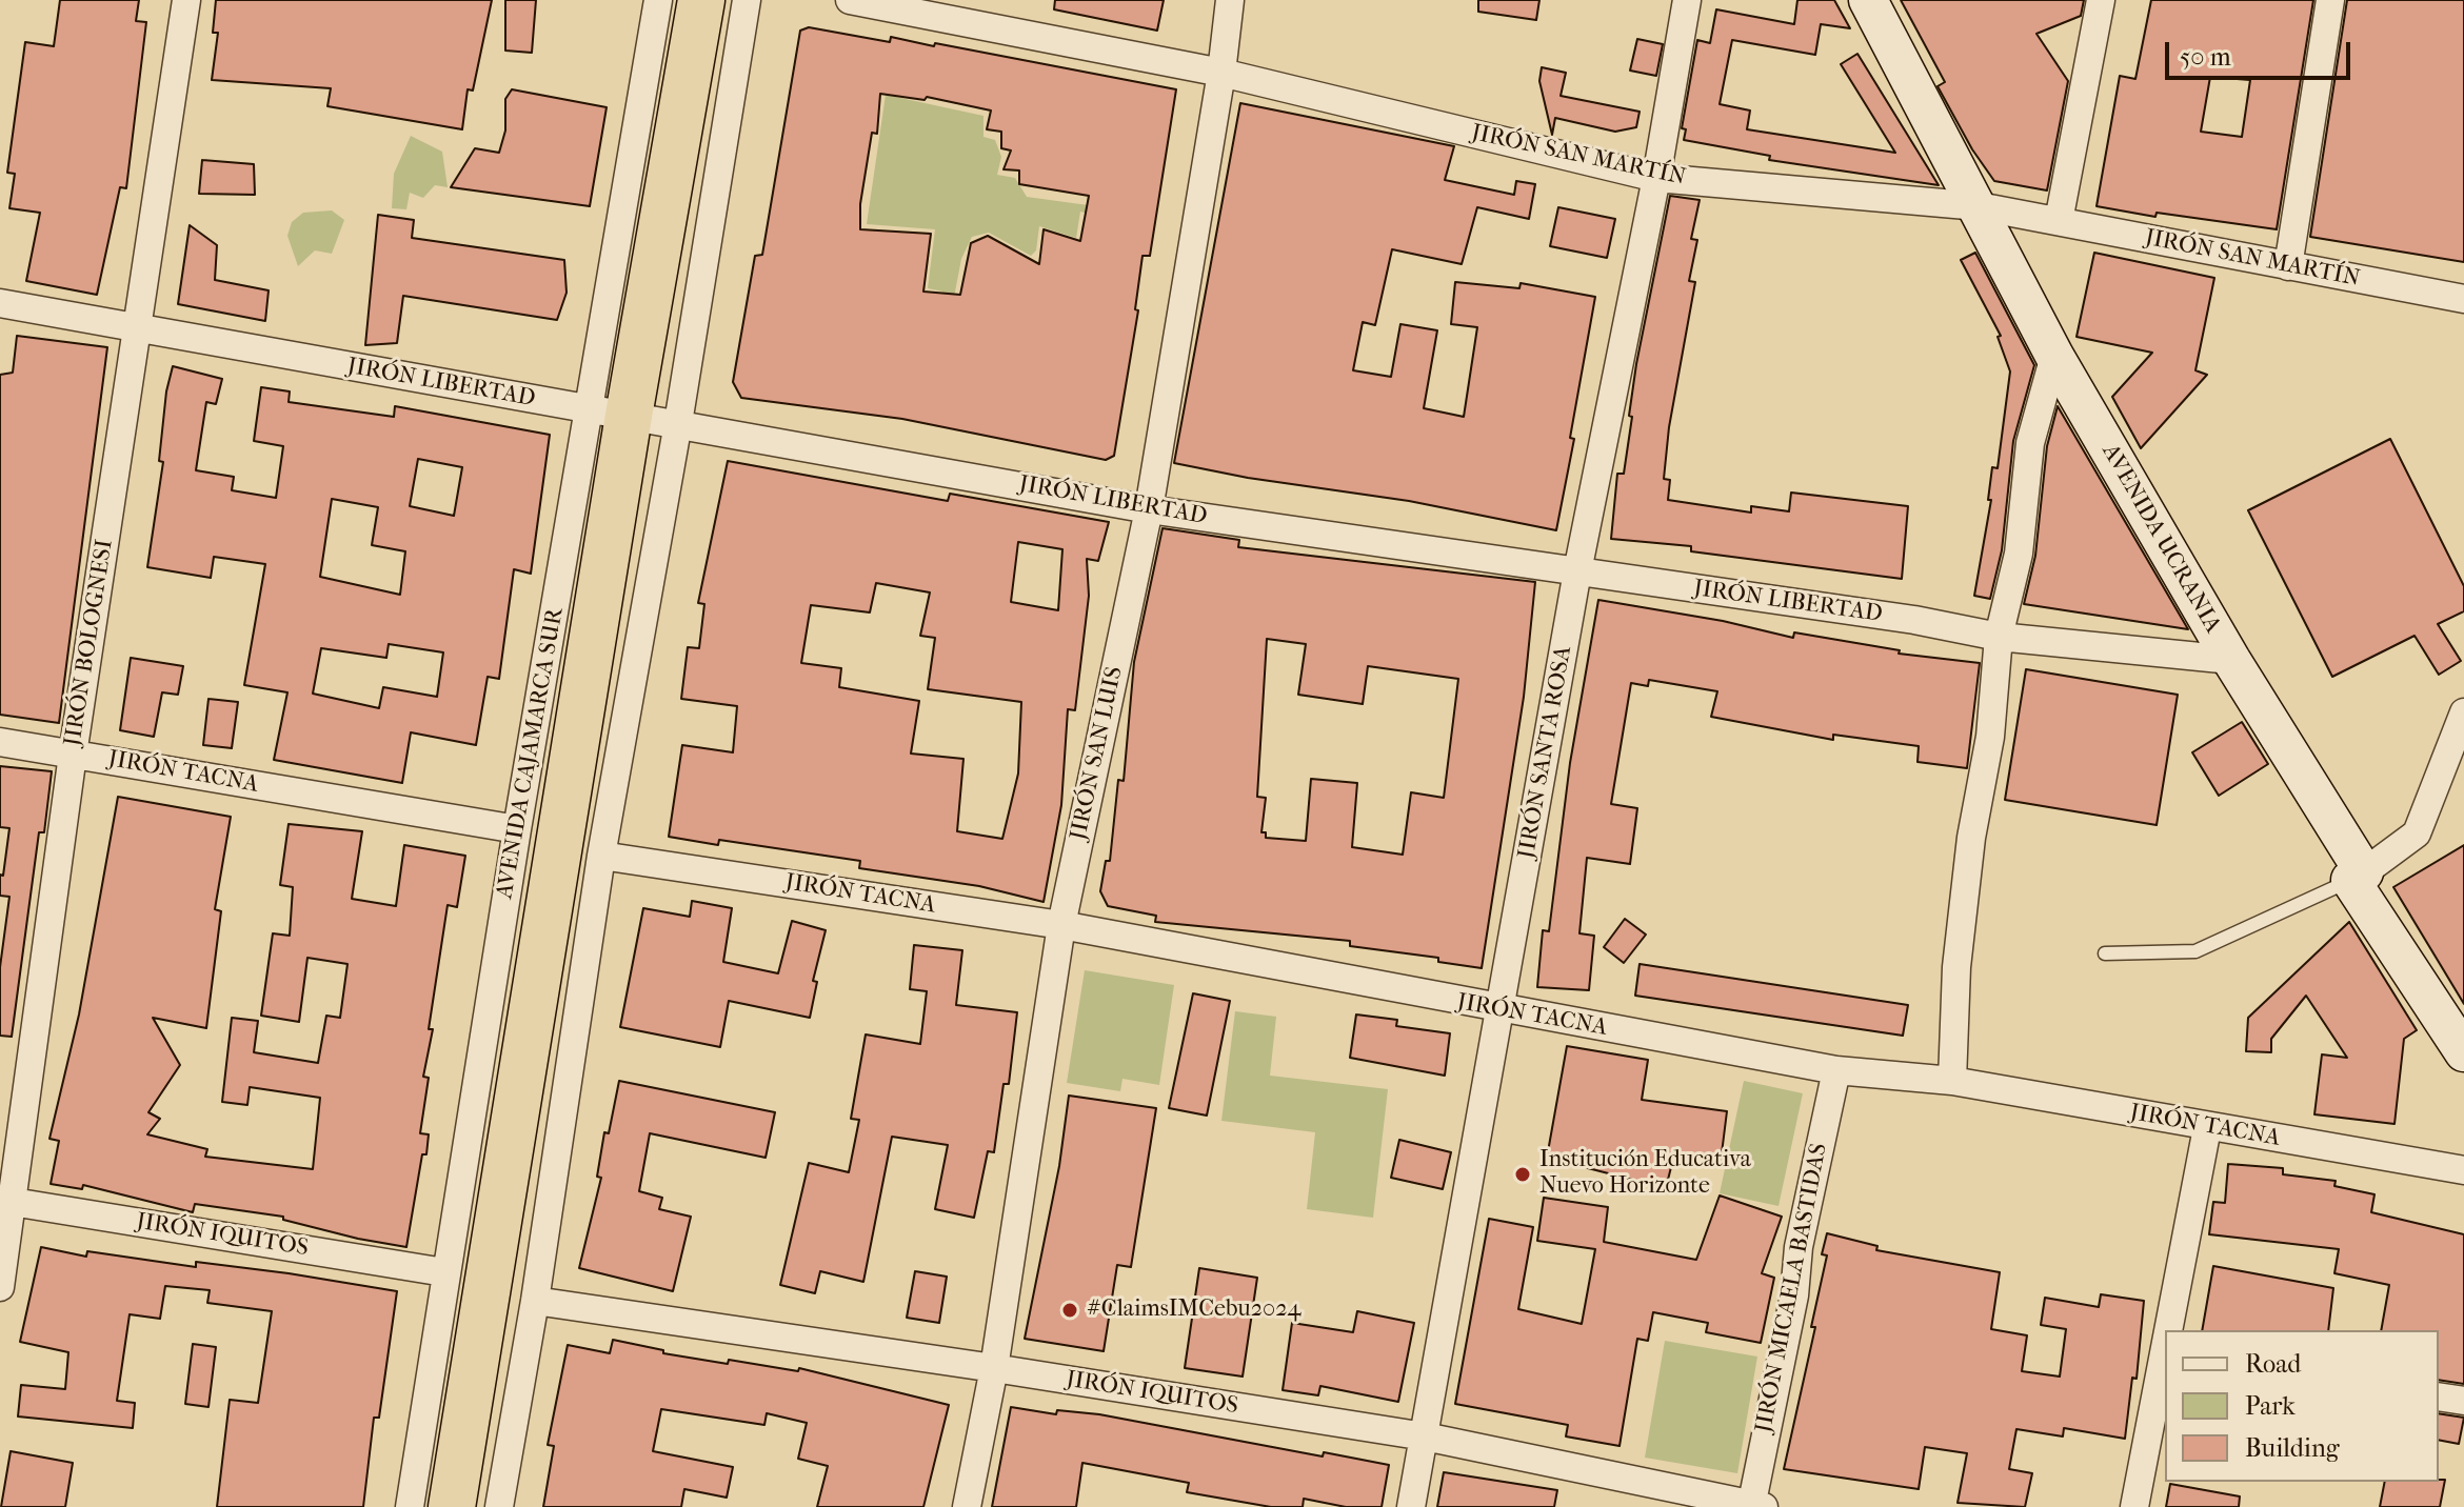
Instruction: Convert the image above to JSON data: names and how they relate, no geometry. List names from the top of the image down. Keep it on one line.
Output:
{"streets":{"main road":["AVENIDA UCRANIA"],"street":["JIRÓN SAN MARTÍN","JIRÓN LIBERTAD","JIRÓN BOLOGNESI","JIRÓN SANTA ROSA","AVENIDA CAJAMARCA SUR","JIRÓN SAN LUIS","JIRÓN TACNA","JIRÓN IQUITOS","JIRÓN MICAELA BASTIDAS"]},"crossings":[["JIRÓN SAN MARTÍN","AVENIDA UCRANIA"],["JIRÓN SAN MARTÍN","JIRÓN SANTA ROSA"],["JIRÓN SAN MARTÍN","JIRÓN SAN LUIS"],["JIRÓN LIBERTAD","AVENIDA UCRANIA"],["JIRÓN LIBERTAD","JIRÓN BOLOGNESI"],["JIRÓN LIBERTAD","JIRÓN SANTA ROSA"],["JIRÓN LIBERTAD","AVENIDA CAJAMARCA SUR"],["JIRÓN LIBERTAD","JIRÓN SAN LUIS"],["JIRÓN BOLOGNESI","JIRÓN TACNA"],["JIRÓN BOLOGNESI","JIRÓN IQUITOS"],["JIRÓN SANTA ROSA","JIRÓN TACNA"],["JIRÓN SANTA ROSA","JIRÓN IQUITOS"],["AVENIDA CAJAMARCA SUR","JIRÓN TACNA"],["AVENIDA CAJAMARCA SUR","JIRÓN IQUITOS"],["JIRÓN SAN LUIS","JIRÓN TACNA"],["JIRÓN SAN LUIS","JIRÓN IQUITOS"],["JIRÓN TACNA","JIRÓN MICAELA BASTIDAS"],["JIRÓN IQUITOS","JIRÓN MICAELA BASTIDAS"]],"places":["Institución Educativa Nuevo Horizonte","#ClaimsIMCebu2024"],"legend":["Road","Park","Building"],"scale_bar":"50 m"}
